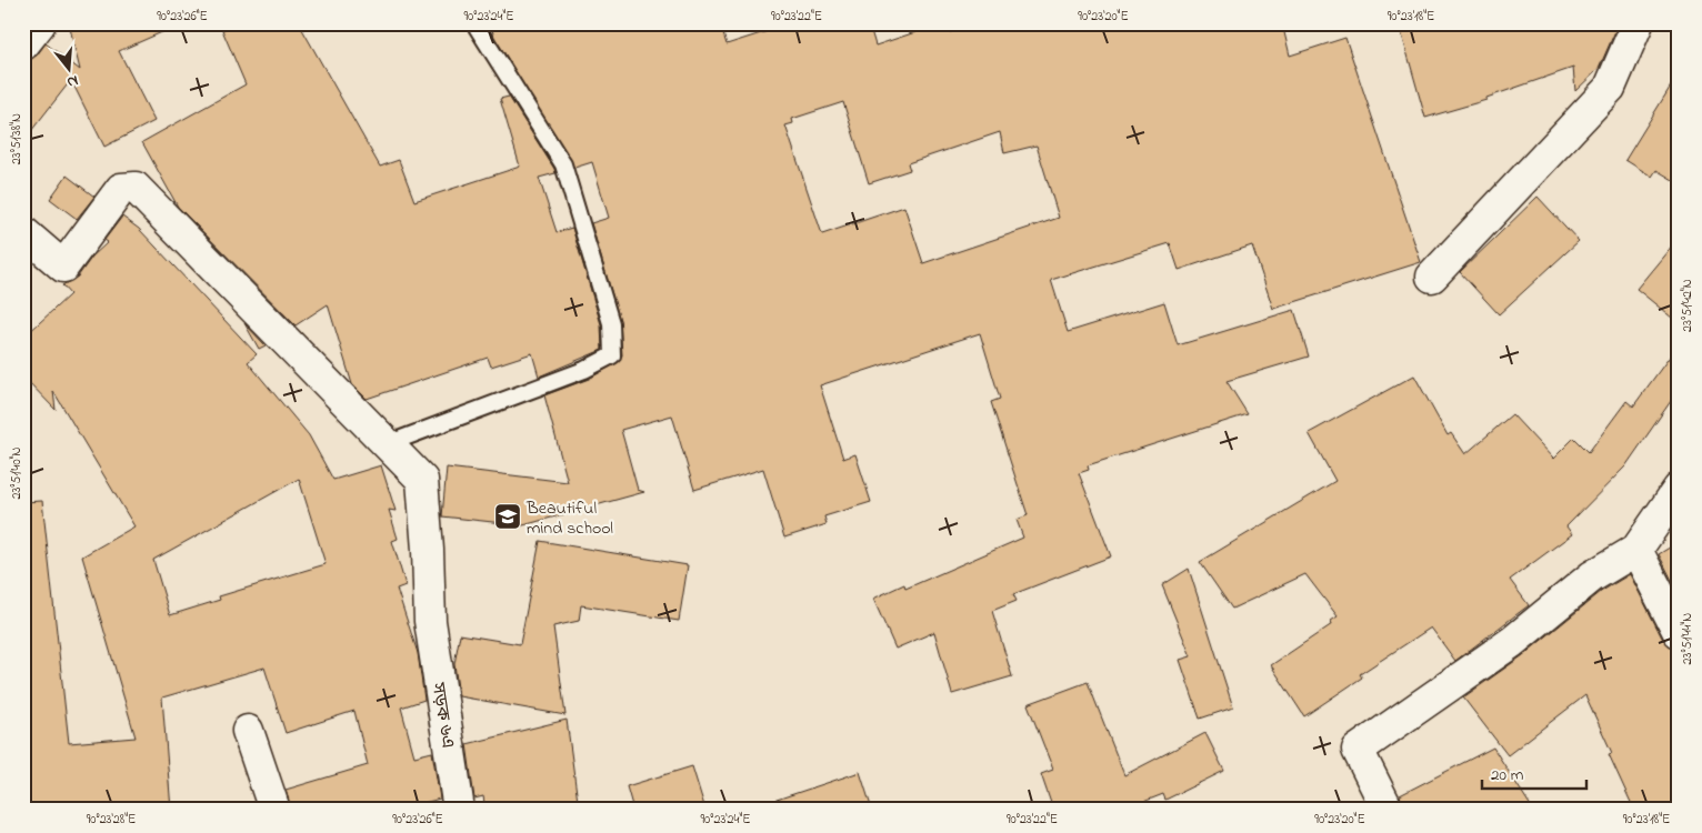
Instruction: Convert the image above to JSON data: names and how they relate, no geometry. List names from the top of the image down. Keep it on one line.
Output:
{"streets":{"street":["সড়ক ৬এ"]},"places":{"school or university":["Beautiful mind school"]},"scale_bar":"20 m","north":"bottom","coordinates":["90°23'26\"E","90°23'24\"E","90°23'22\"E","90°23'20\"E","90°23'18\"E","23°51'38\"N","23°51'42\"N","23°51'40\"N","23°51'44\"N","90°23'28\"E"]}
